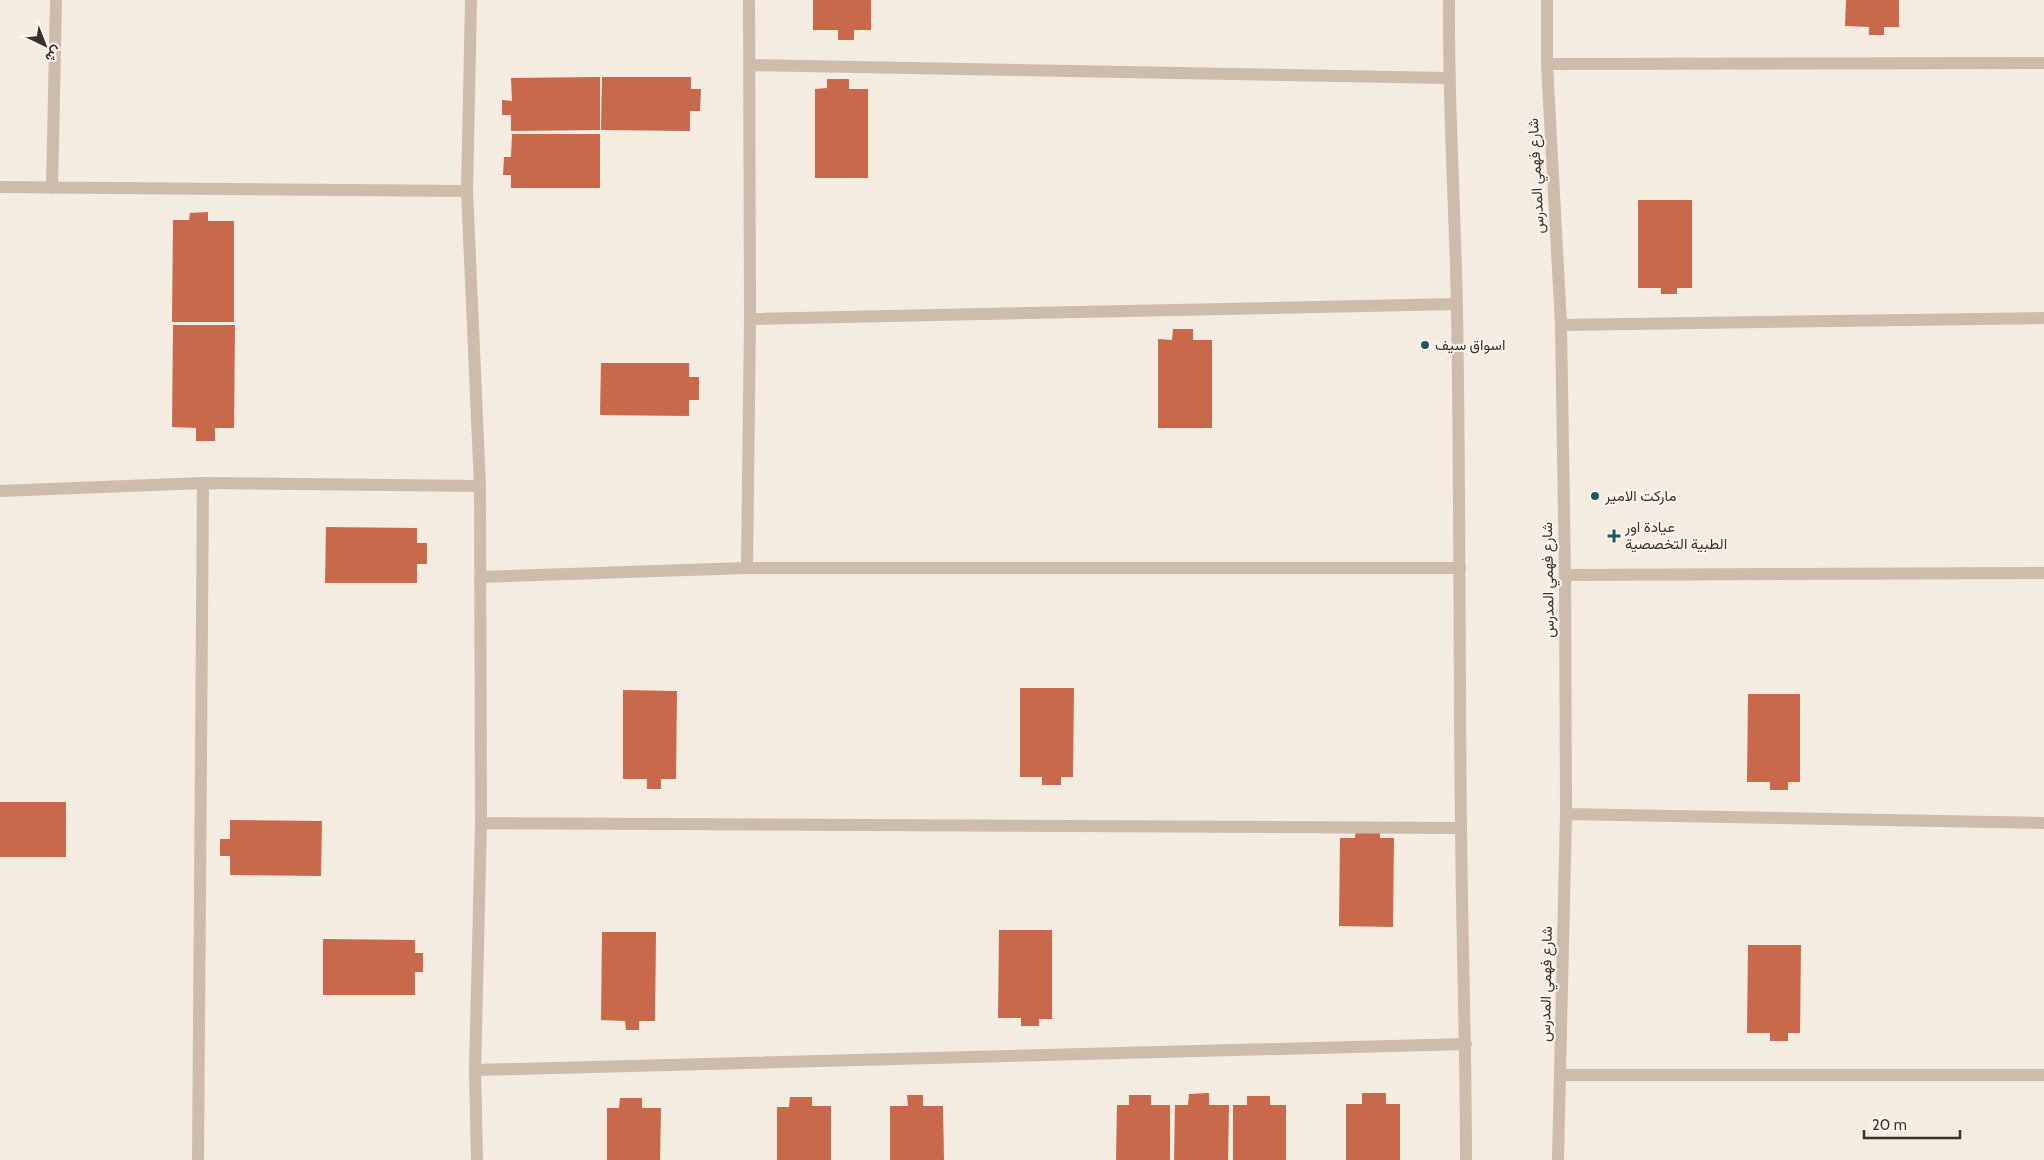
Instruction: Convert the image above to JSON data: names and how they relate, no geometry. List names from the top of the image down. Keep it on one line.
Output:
{"streets":{"street":["شارع فهمي المدرس"]},"places":{"other":["اسواق سيف","ماركت الامير"],"health":["عيادة اور الطبية التخصصية"]},"scale_bar":"20 m","north":"bottom right"}
